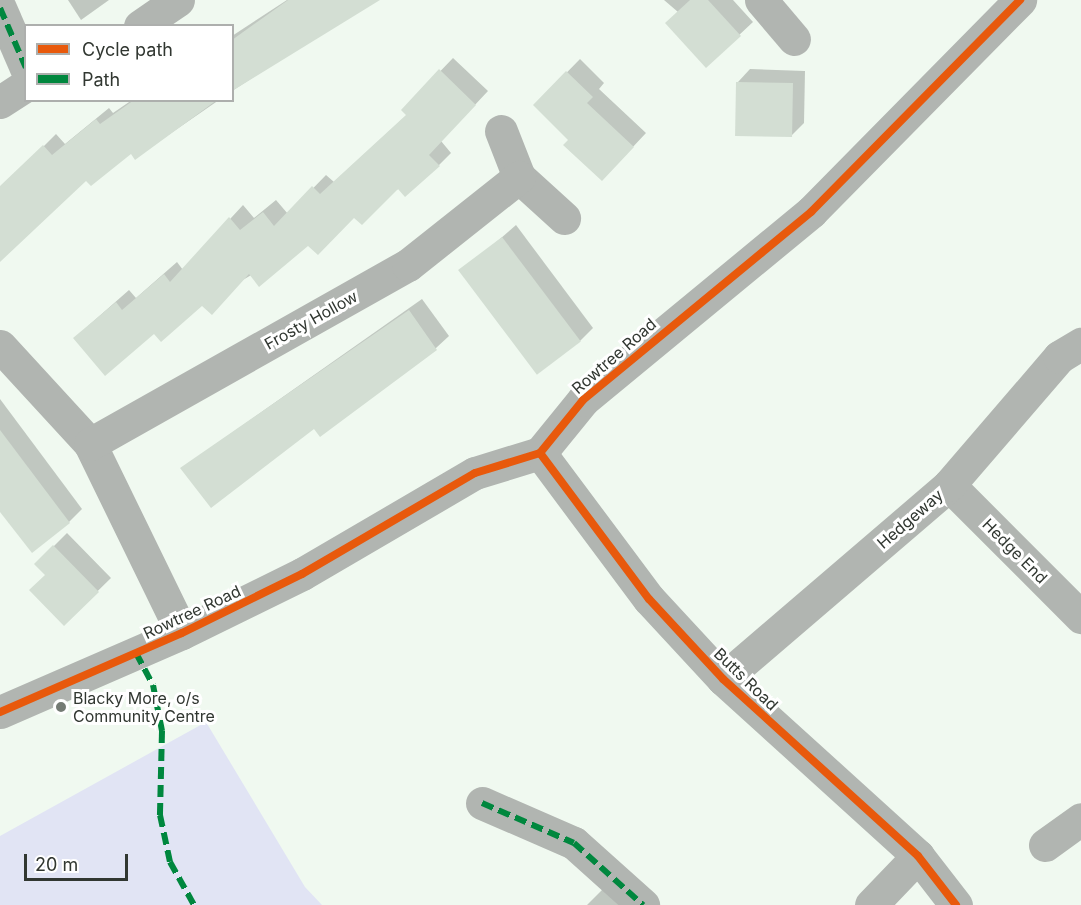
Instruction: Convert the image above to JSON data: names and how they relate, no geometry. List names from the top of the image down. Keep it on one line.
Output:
{"streets":{"street":["Frosty Hollow","Rowtree Road","Hedgeway","Hedge End","Butts Road"]},"crossings":[["Rowtree Road","Butts Road"],["Hedgeway","Hedge End"],["Hedgeway","Butts Road"]],"places":["Blacky More, o/s Community Centre"],"legend":["Cycle path","Path"],"scale_bar":"20 m"}
